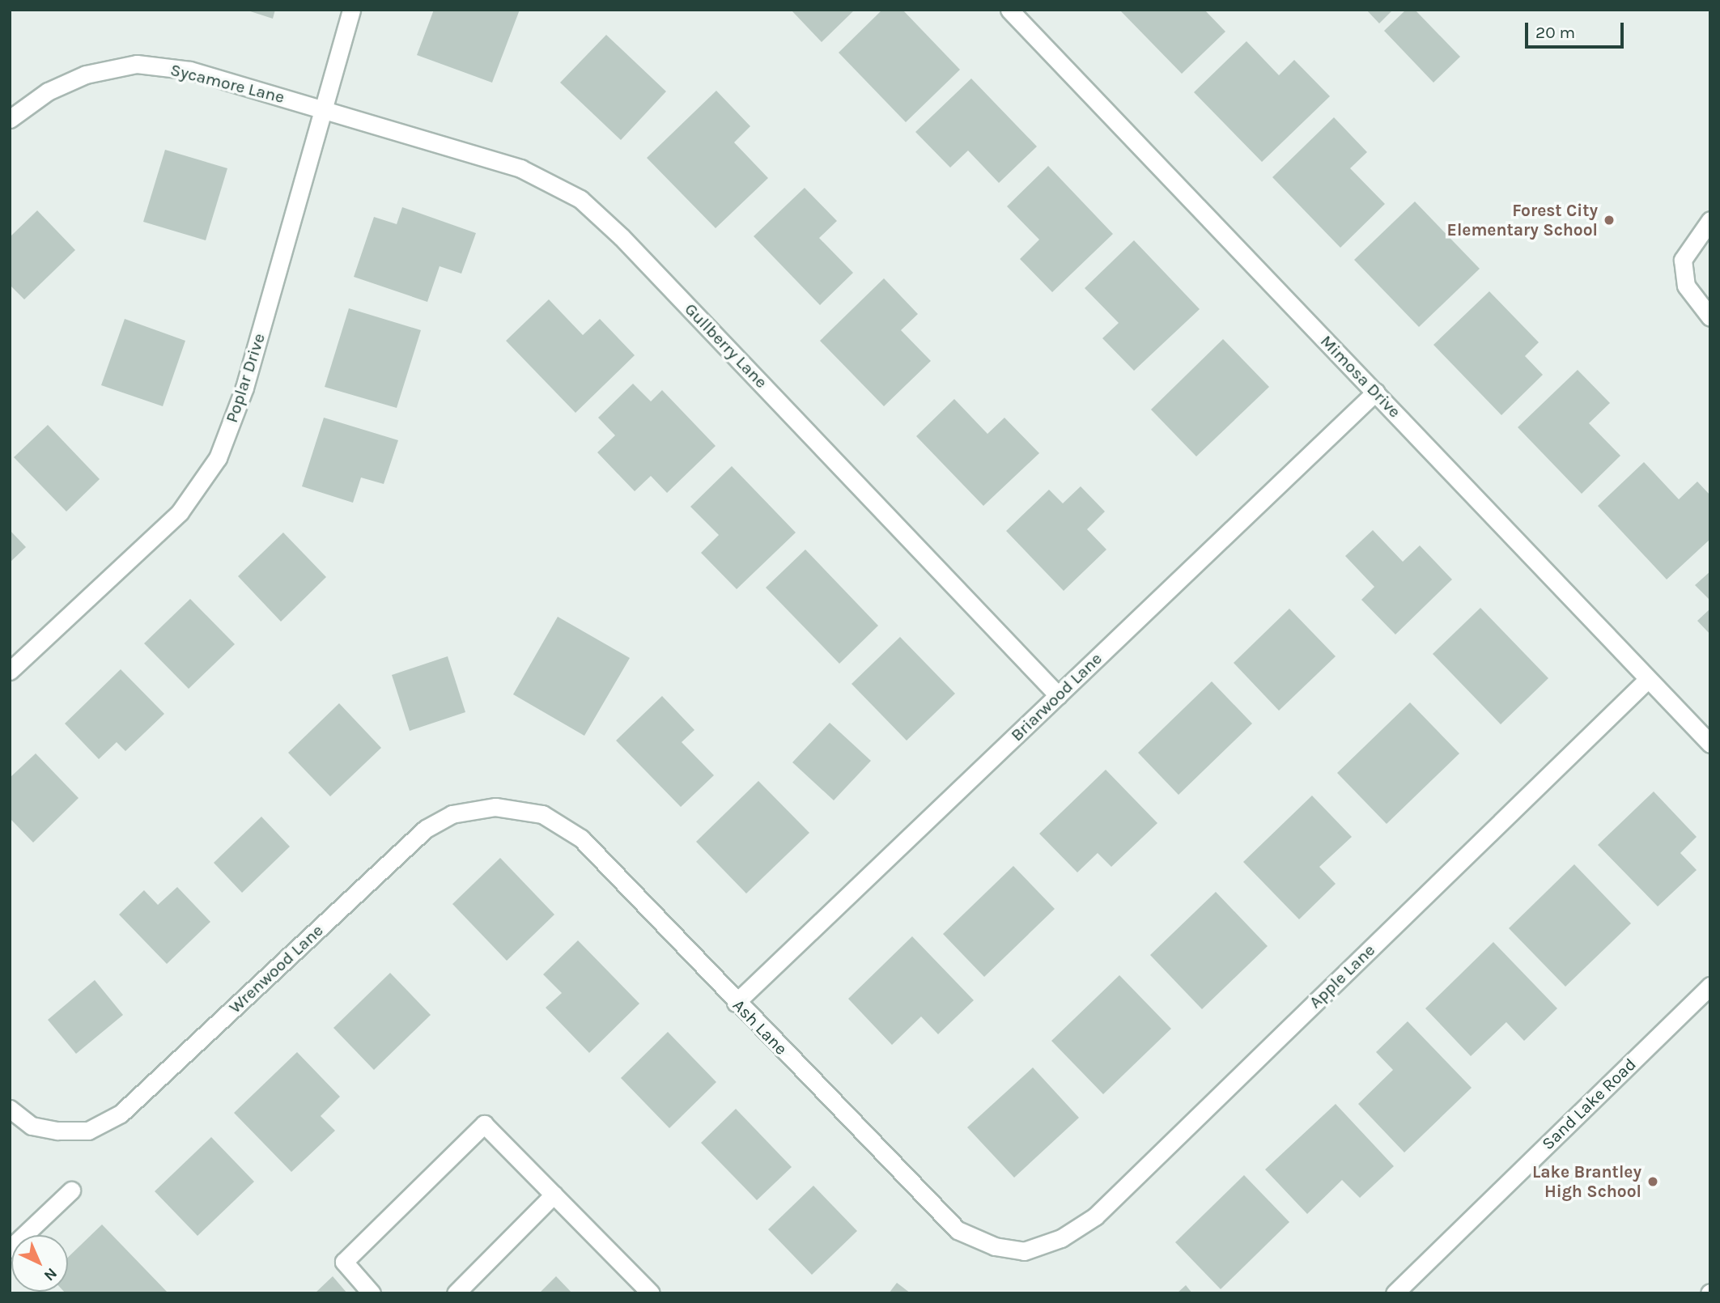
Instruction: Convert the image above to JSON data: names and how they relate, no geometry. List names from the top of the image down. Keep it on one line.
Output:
{"streets":{"street":["Sycamore Lane","Gullberry Lane","Mimosa Drive","Poplar Drive","Briarwood Lane","Wrenwood Lane","Apple Lane","Ash Lane","Sand Lake Road"]},"crossings":[["Sycamore Lane","Gullberry Lane"],["Sycamore Lane","Poplar Drive"],["Gullberry Lane","Poplar Drive"],["Gullberry Lane","Briarwood Lane"],["Mimosa Drive","Briarwood Lane"],["Mimosa Drive","Apple Lane"],["Briarwood Lane","Ash Lane"],["Wrenwood Lane","Ash Lane"],["Apple Lane","Ash Lane"]],"places":["Forest City Elementary School","Lake Brantley High School"],"scale_bar":"20 m","north":"bottom right"}
